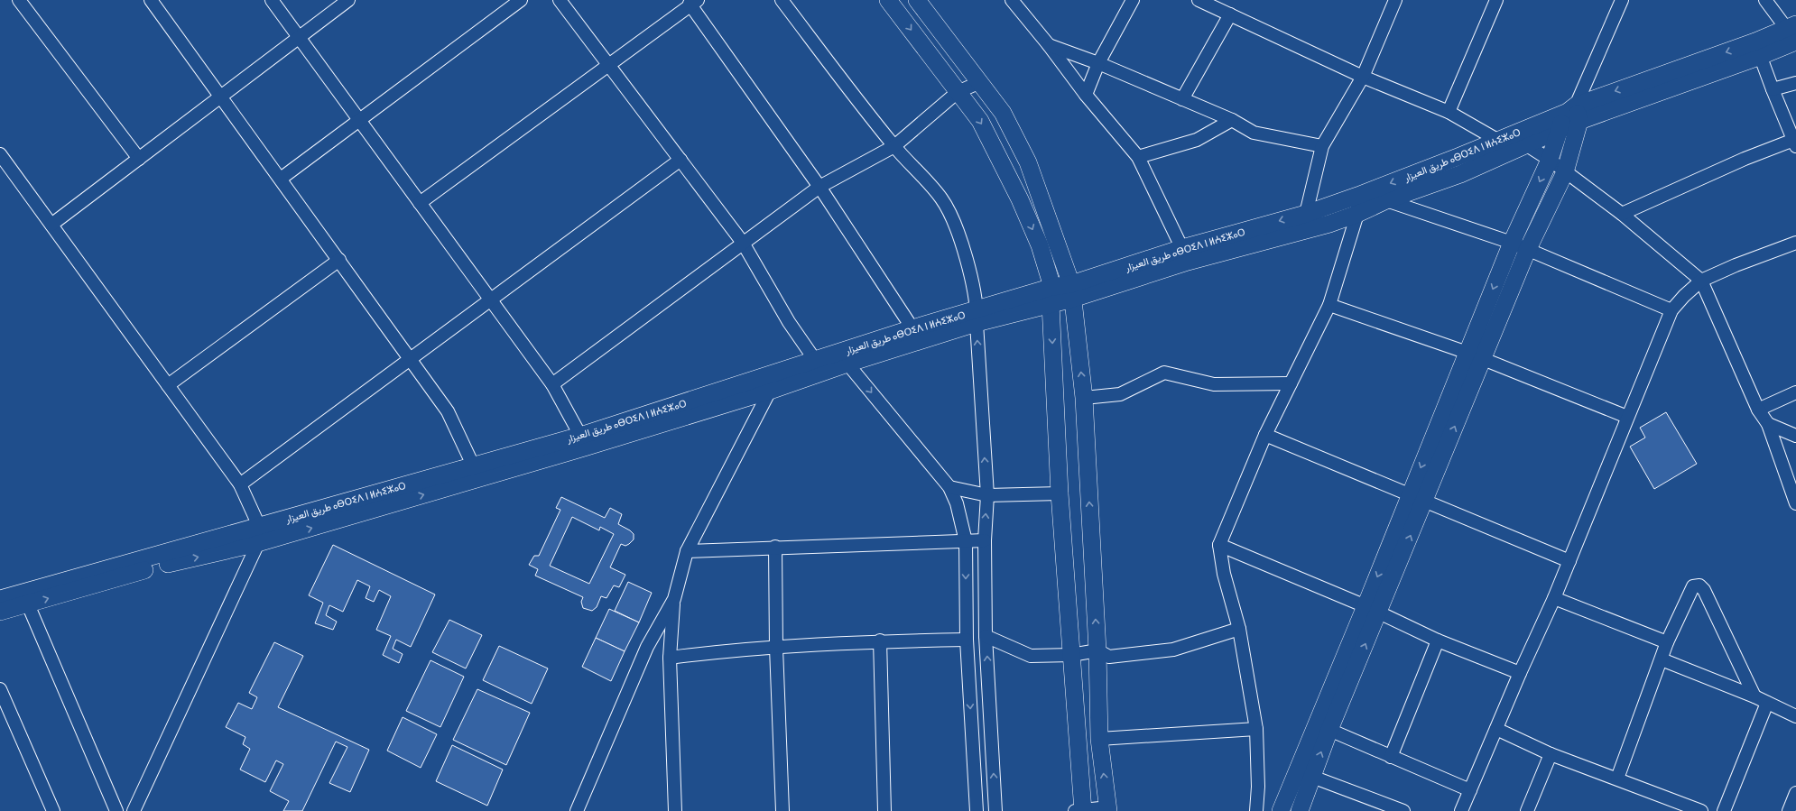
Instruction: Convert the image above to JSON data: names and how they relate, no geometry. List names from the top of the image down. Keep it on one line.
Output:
{"streets":{"main road":["طريق العيزار ⴰⴱⵔⵉⴷ ⵏ ⵍⵄⵉⵣⴰⵔ"]}}
